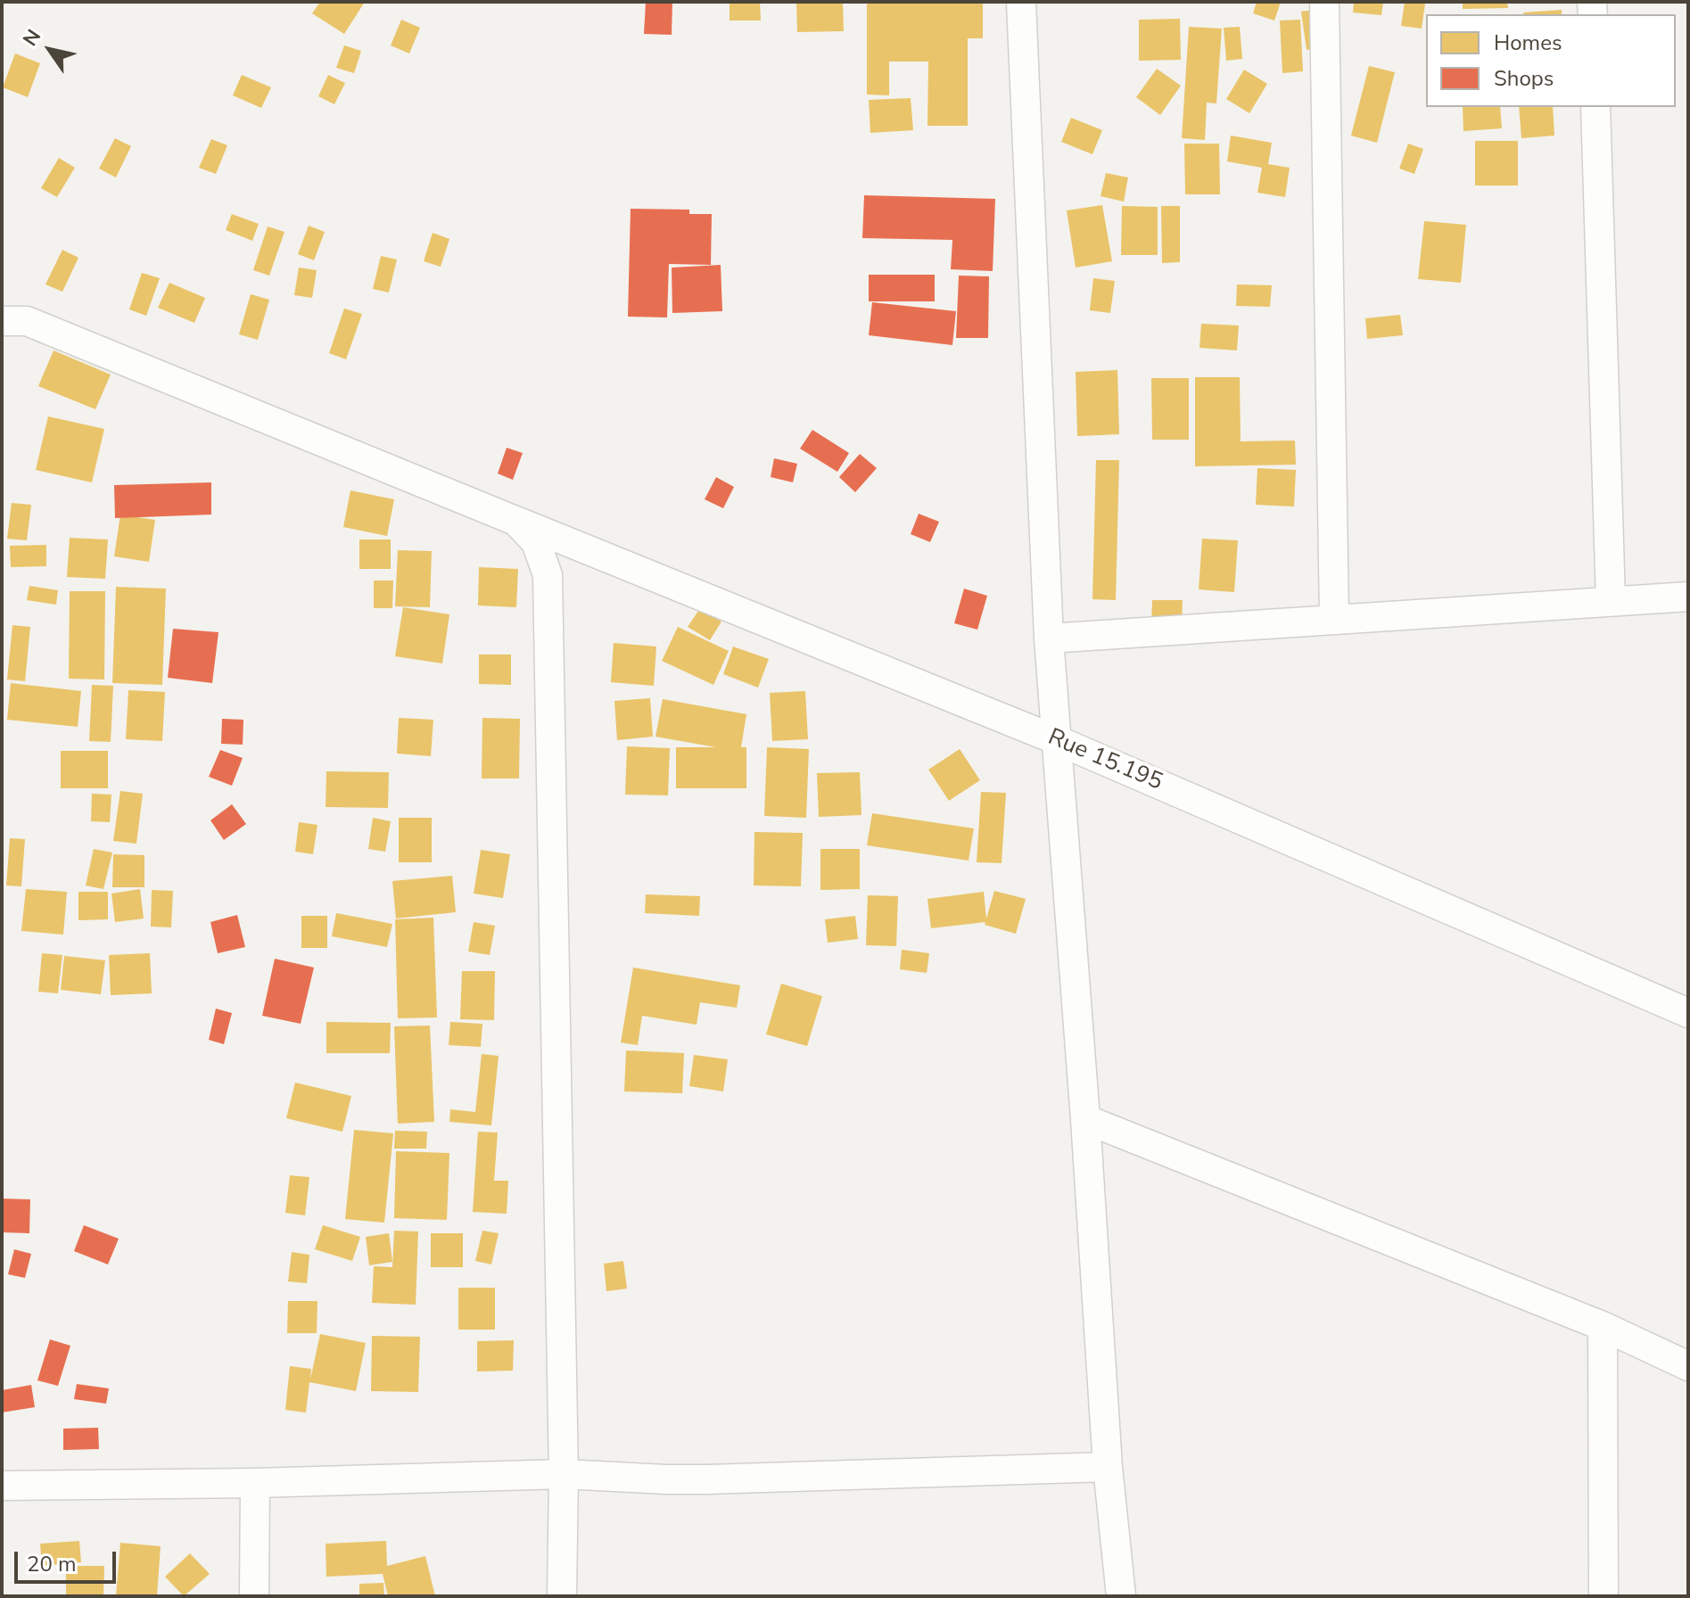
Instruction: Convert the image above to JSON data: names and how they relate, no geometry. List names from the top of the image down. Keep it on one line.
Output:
{"streets":{"street":["Rue 15.195"]},"legend":["Homes","Shops"],"scale_bar":"20 m","north":"top left"}
